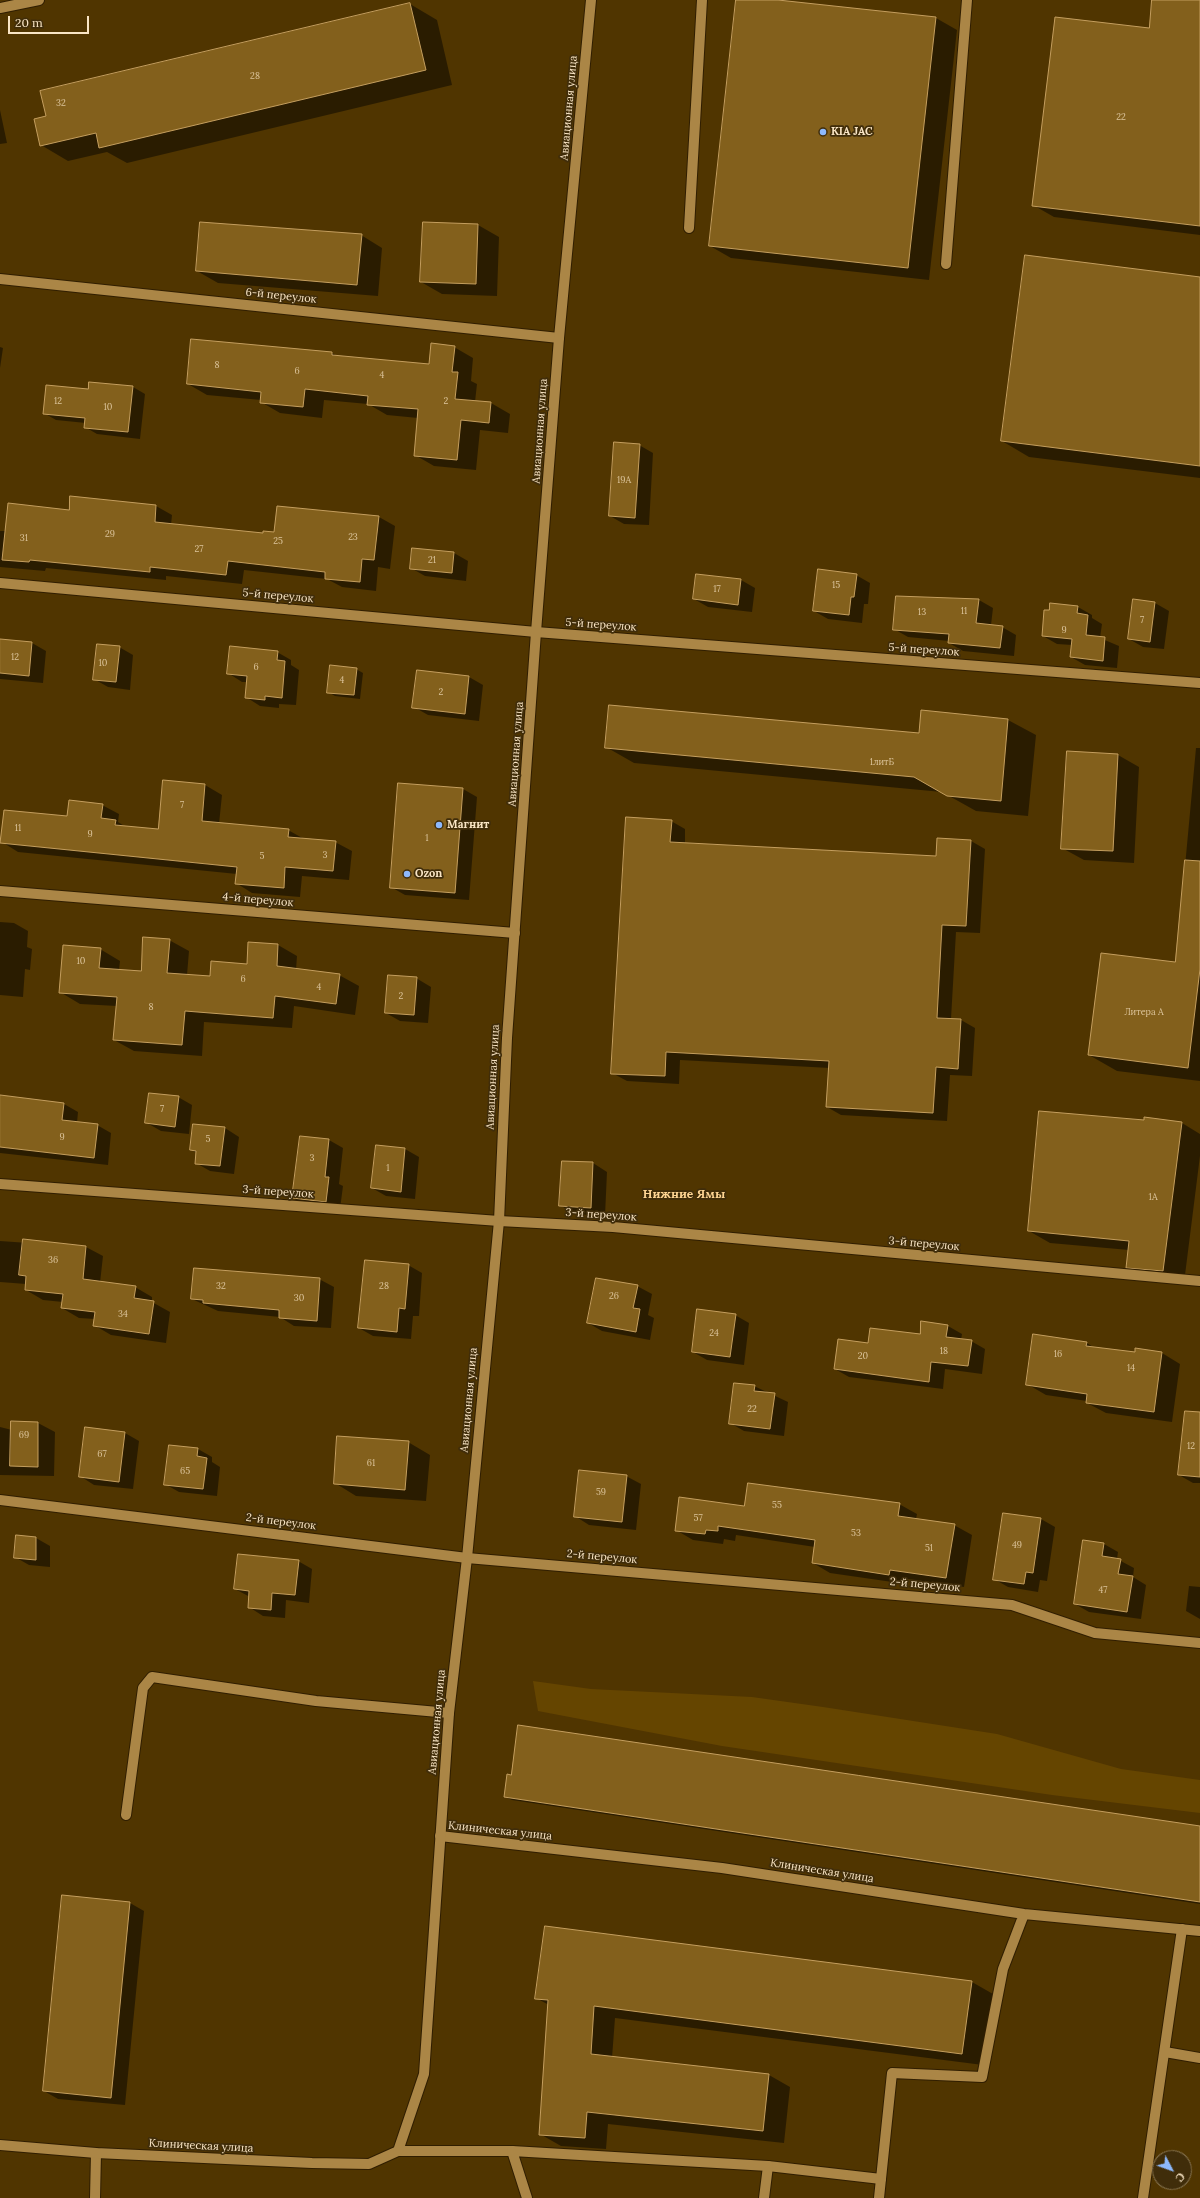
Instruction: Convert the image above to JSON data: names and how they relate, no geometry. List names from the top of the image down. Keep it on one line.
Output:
{"streets":{"street":["Авиационная улица","6-й переулок","5-й переулок","4-й переулок","3-й переулок","2-й переулок","Клиническая улица"]},"crossings":[["Авиационная улица","6-й переулок"],["Авиационная улица","5-й переулок"],["Авиационная улица","4-й переулок"],["Авиационная улица","3-й переулок"],["Авиационная улица","2-й переулок"],["Авиационная улица","Клиническая улица"]],"districts":["Нижние Ямы"],"places":["KIA JAC","Магнит","Ozon"],"house_numbers":["28","32","22","8","6","4","12","2","10","19А","29","23","31","25","27","21","15","17","11","13","7","9","12","10","6","4","2","1литБ","7","11","9","1","3","5","10","6","4","2","8","Литера А","7","9","5","3","1","1А","36","32","28","26","30","34","24","18","16","20","14","22","69","12","67","61","65","59","55","57","53","49","51","47"],"scale_bar":"20 m","north":"bottom right"}
